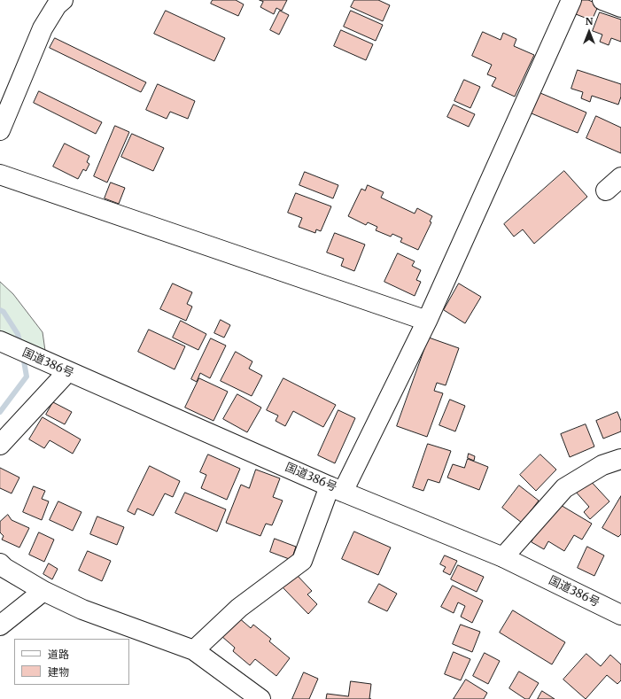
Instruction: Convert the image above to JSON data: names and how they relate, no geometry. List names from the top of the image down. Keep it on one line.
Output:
{"streets":{"main road":["国道386号"]},"legend":["道路","建物"],"north":"top"}
